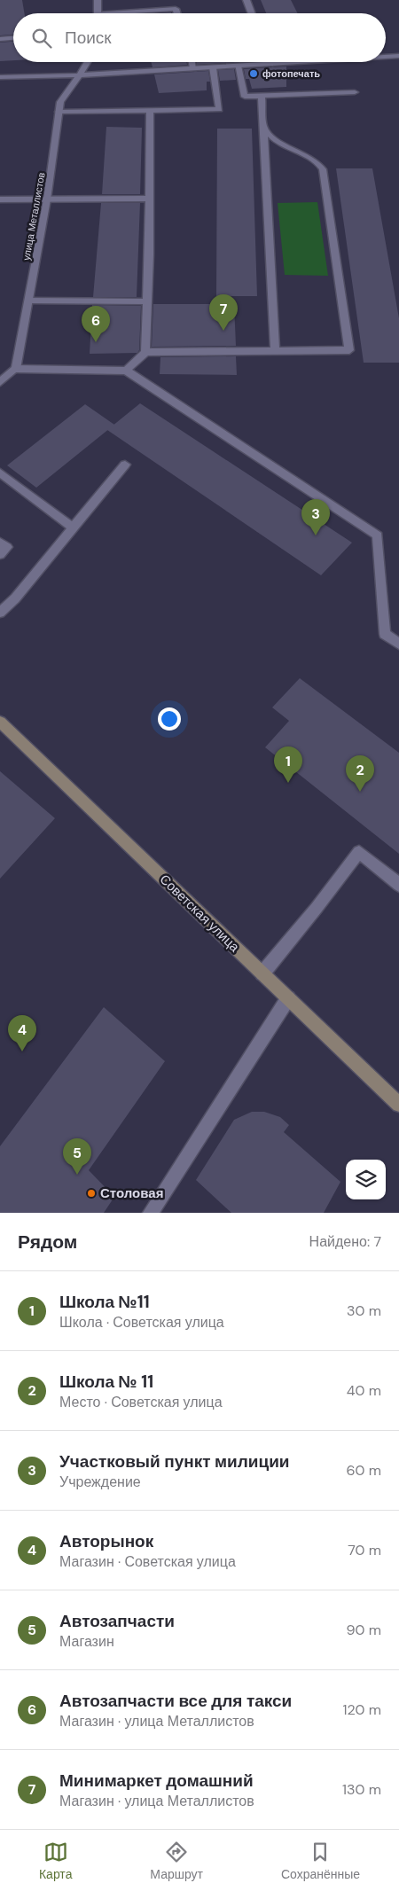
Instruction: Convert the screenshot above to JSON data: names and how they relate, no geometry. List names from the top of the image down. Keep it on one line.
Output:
{"streets":{"street":["улица Металлистов","Советская улица"]},"places":["фотопечать","Столовая"],"page":{"search":"Поиск","pins":["7","6","3","1","2","4","5"],"heading":["Рядом","Найдено: 7"],"list":[{"mark":"1","name":"Школа №11","note":"Школа · Советская улица","value":"30 m"},{"mark":"2","name":"Школа № 11","note":"Место · Советская улица","value":"40 m"},{"mark":"3","name":"Участковый пункт милиции","note":"Учреждение","value":"60 m"},{"mark":"4","name":"Авторынок","note":"Магазин · Советская улица","value":"70 m"},{"mark":"5","name":"Автозапчасти","note":"Магазин","value":"90 m"},{"mark":"6","name":"Автозапчасти все для такси","note":"Магазин · улица Металлистов","value":"120 m"},{"mark":"7","name":"Минимаркет домашний","note":"Магазин · улица Металлистов","value":"130 m"}],"nav":["Карта","Маршрут","Сохранённые"]}}
